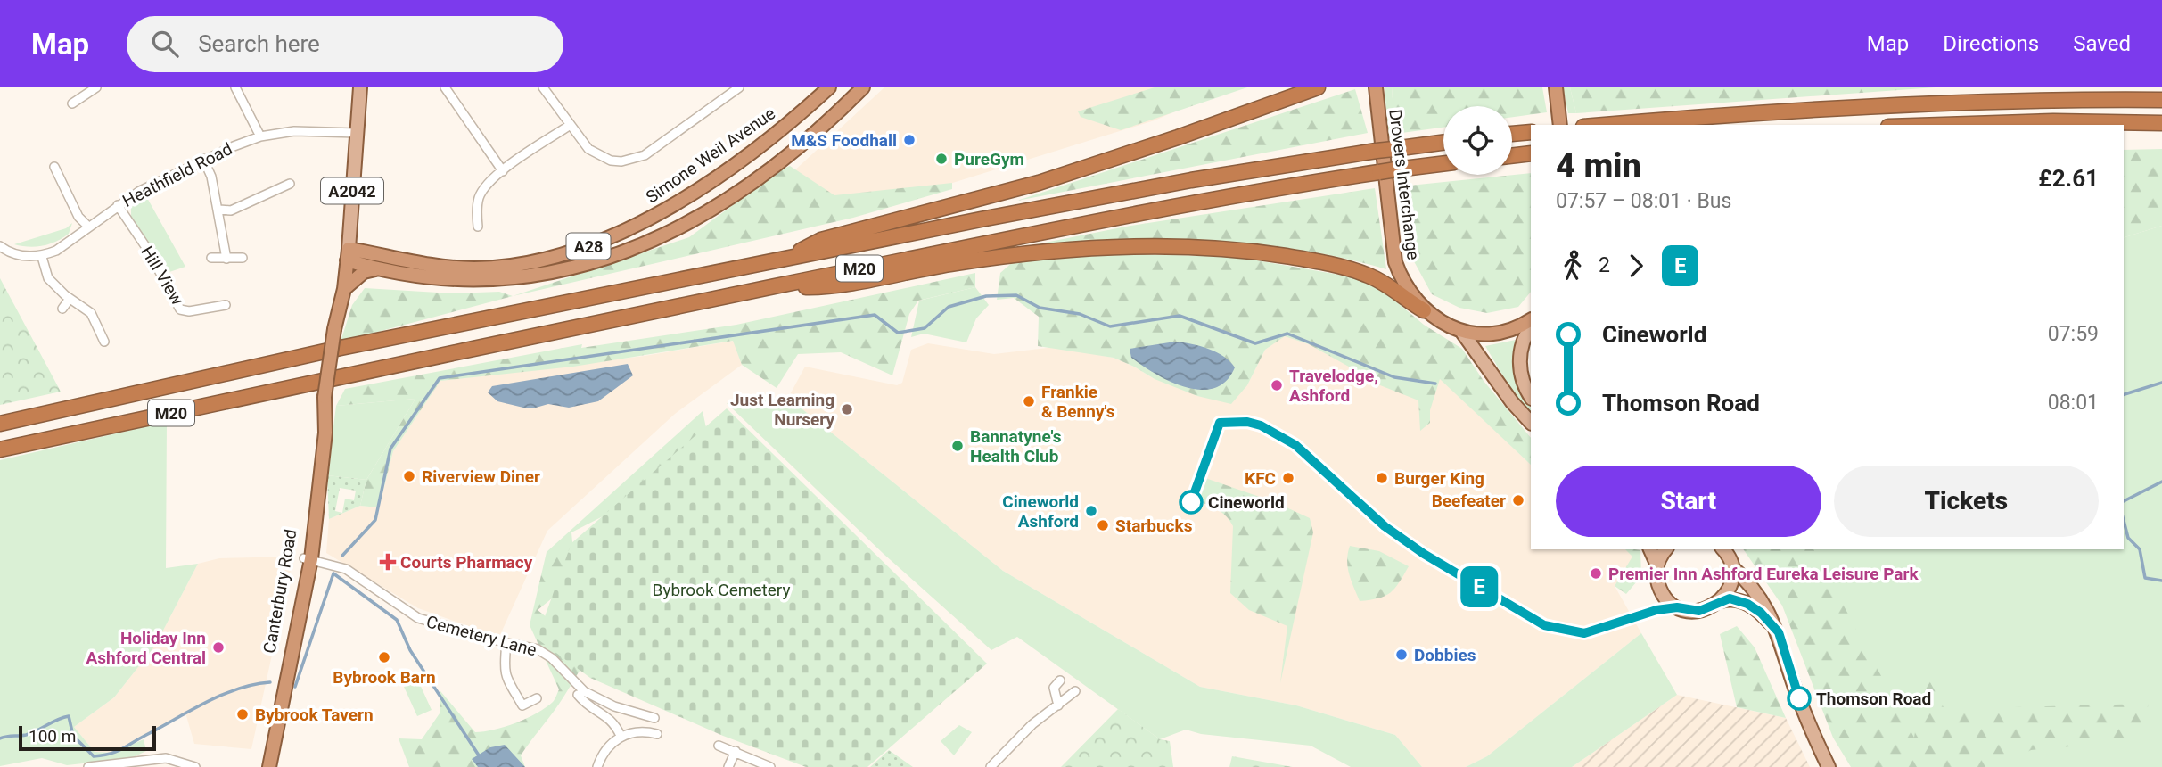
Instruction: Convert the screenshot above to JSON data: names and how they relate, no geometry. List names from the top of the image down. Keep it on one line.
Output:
{"streets":{"highway":["Simone Weil Avenue","Drovers Interchange","A28","M20","Canterbury Road"],"main road":["A2042"],"street":["Heathfield Road","Hill View","Cemetery Lane"]},"crossings":[["Simone Weil Avenue","A28"],["Simone Weil Avenue","Canterbury Road"],["Heathfield Road","Hill View"],["Heathfield Road","Canterbury Road"],["Drovers Interchange","M20"],["A28","Canterbury Road"],["Canterbury Road","Cemetery Lane"]],"parks":["Bybrook Cemetery"],"places":{"other":["M&S Foodhall","PureGym","Travelodge, Ashford","Frankie & Benny's","Just Learning Nursery","Bannatyne's Health Club","Riverview Diner","KFC","Burger King","Beefeater","Cineworld","Cineworld Ashford","Starbucks","Premier Inn Ashford Eureka Leisure Park","Holiday Inn Ashford Central","Dobbies","Bybrook Barn","Thomson Road","Bybrook Tavern"],"health":["Courts Pharmacy"]},"lines":["bus line E"],"scale_bar":"100 m","page":{"header":"Map","search":"Search here","nav":["Map","Directions","Saved"],"on_map":"E","heading":["4 min","07:57 – 08:01 · Bus","£2.61"],"legs":["2","E"],"list":[{"name":"Cineworld","value":"07:59"},{"name":"Thomson Road","value":"08:01"}],"buttons":["Start","Tickets"],"scale":"100 m"}}
